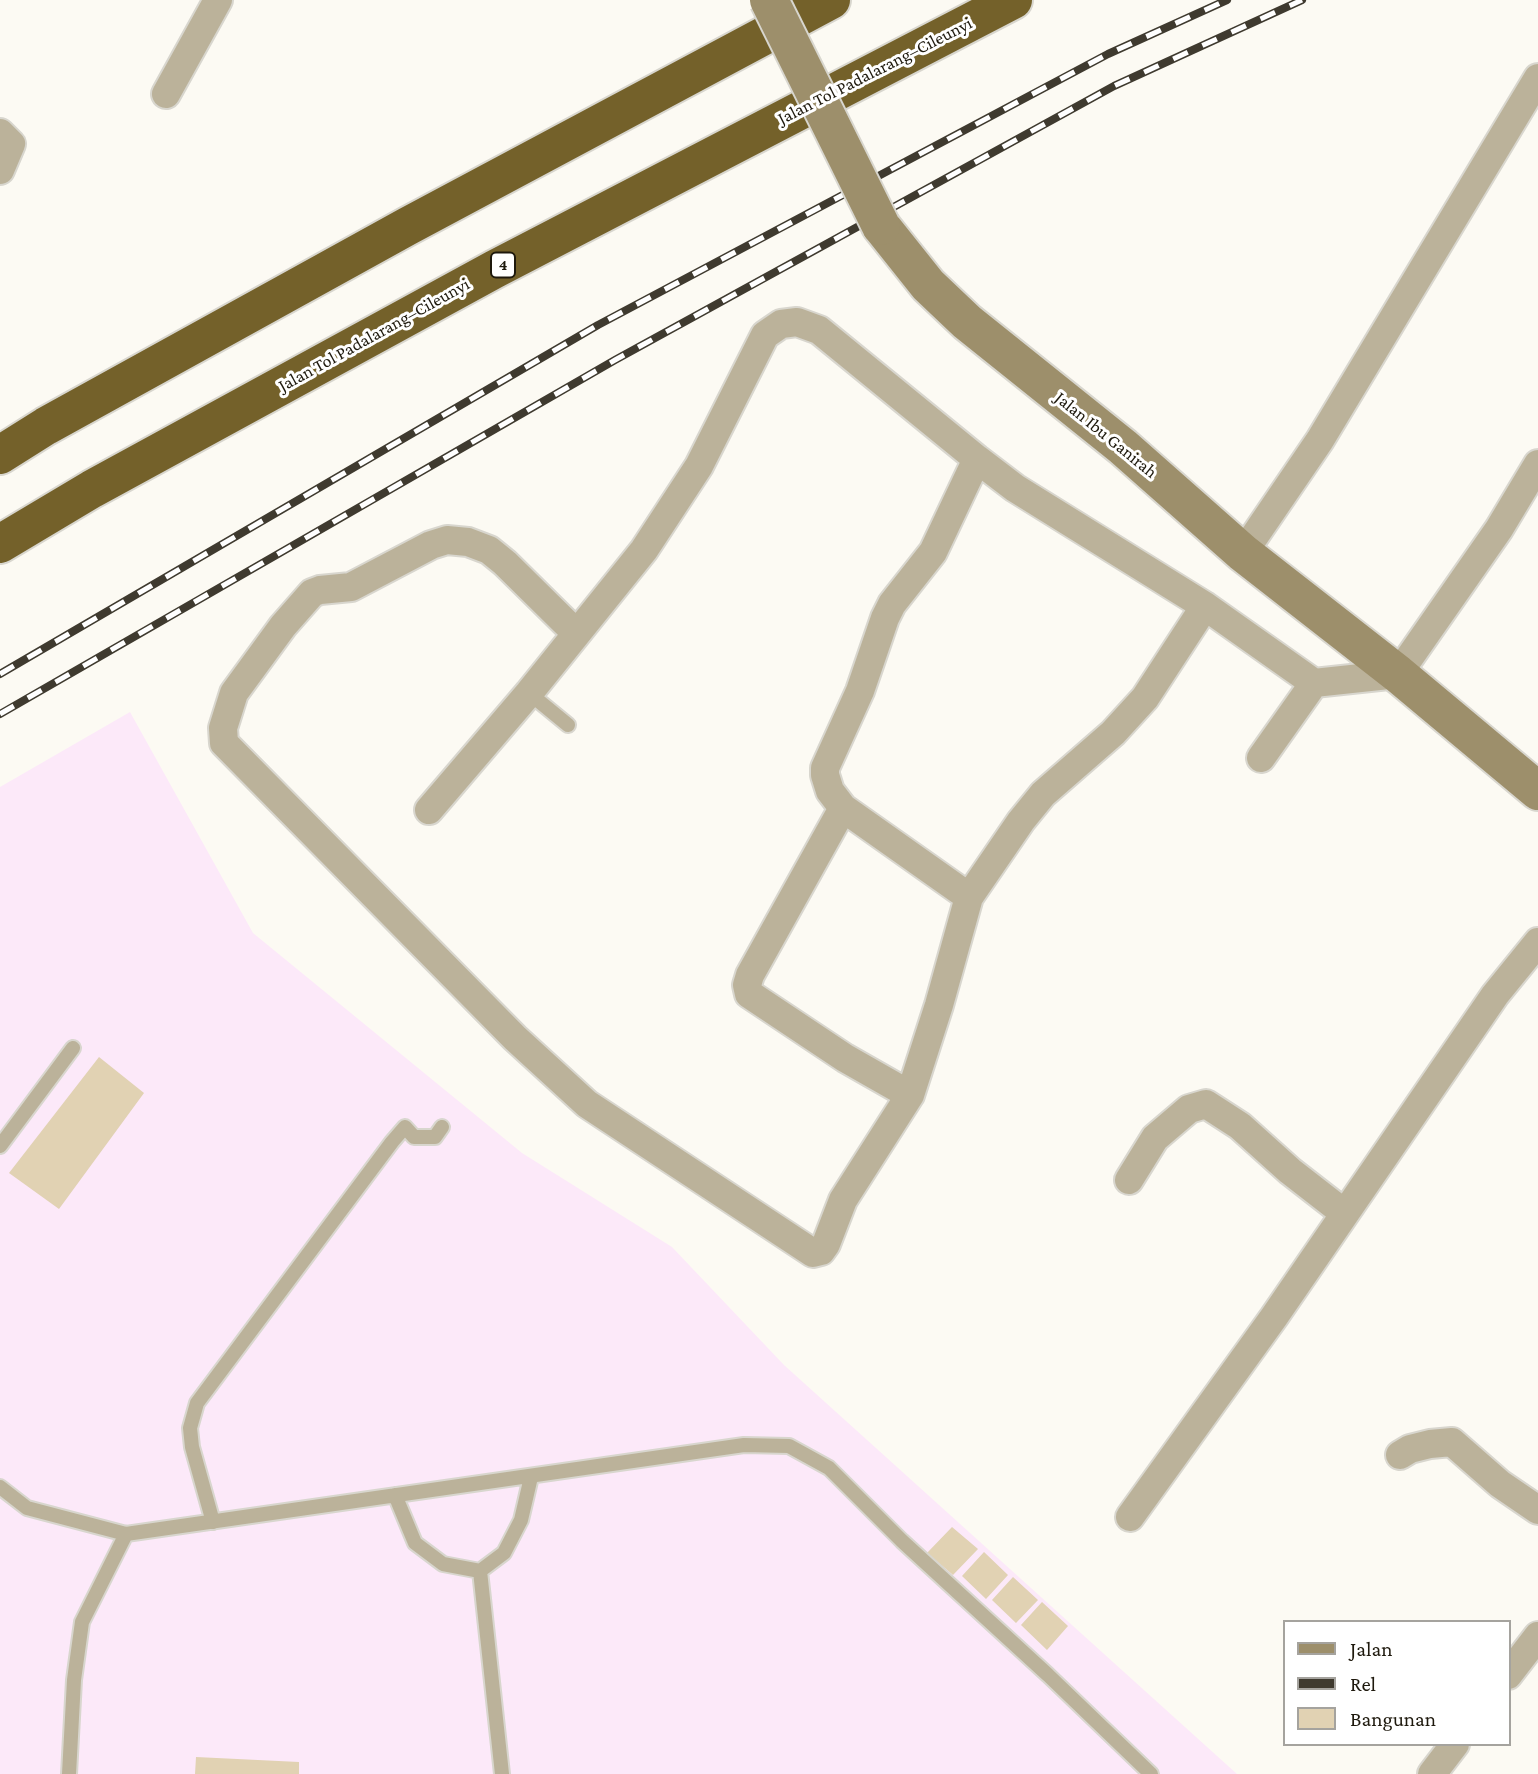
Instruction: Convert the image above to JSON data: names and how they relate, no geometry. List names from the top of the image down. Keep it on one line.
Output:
{"streets":{"highway":["Jalan Tol Padalarang–Cileunyi","4"],"main road":["Jalan Ibu Ganirah"]},"legend":["Jalan","Rel","Bangunan"]}
